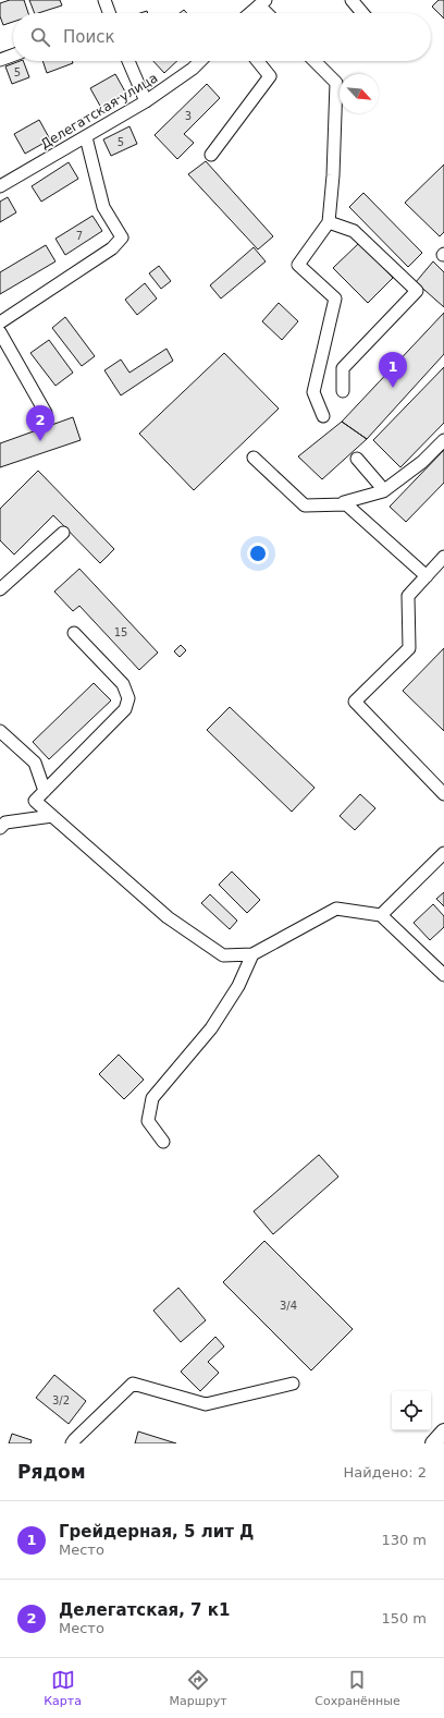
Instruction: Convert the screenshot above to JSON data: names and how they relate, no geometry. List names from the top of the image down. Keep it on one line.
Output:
{"streets":{"street":["Делегатская улица"]},"house_numbers":["5","3","5","7","15","3/4","3/2"],"north":"bottom right","page":{"search":"Поиск","pins":["1","2"],"heading":["Рядом","Найдено: 2"],"list":[{"mark":"1","name":"Грейдерная, 5 лит Д","note":"Место","value":"130 m"},{"mark":"2","name":"Делегатская, 7 к1","note":"Место","value":"150 m"}],"nav":["Карта","Маршрут","Сохранённые"]}}
